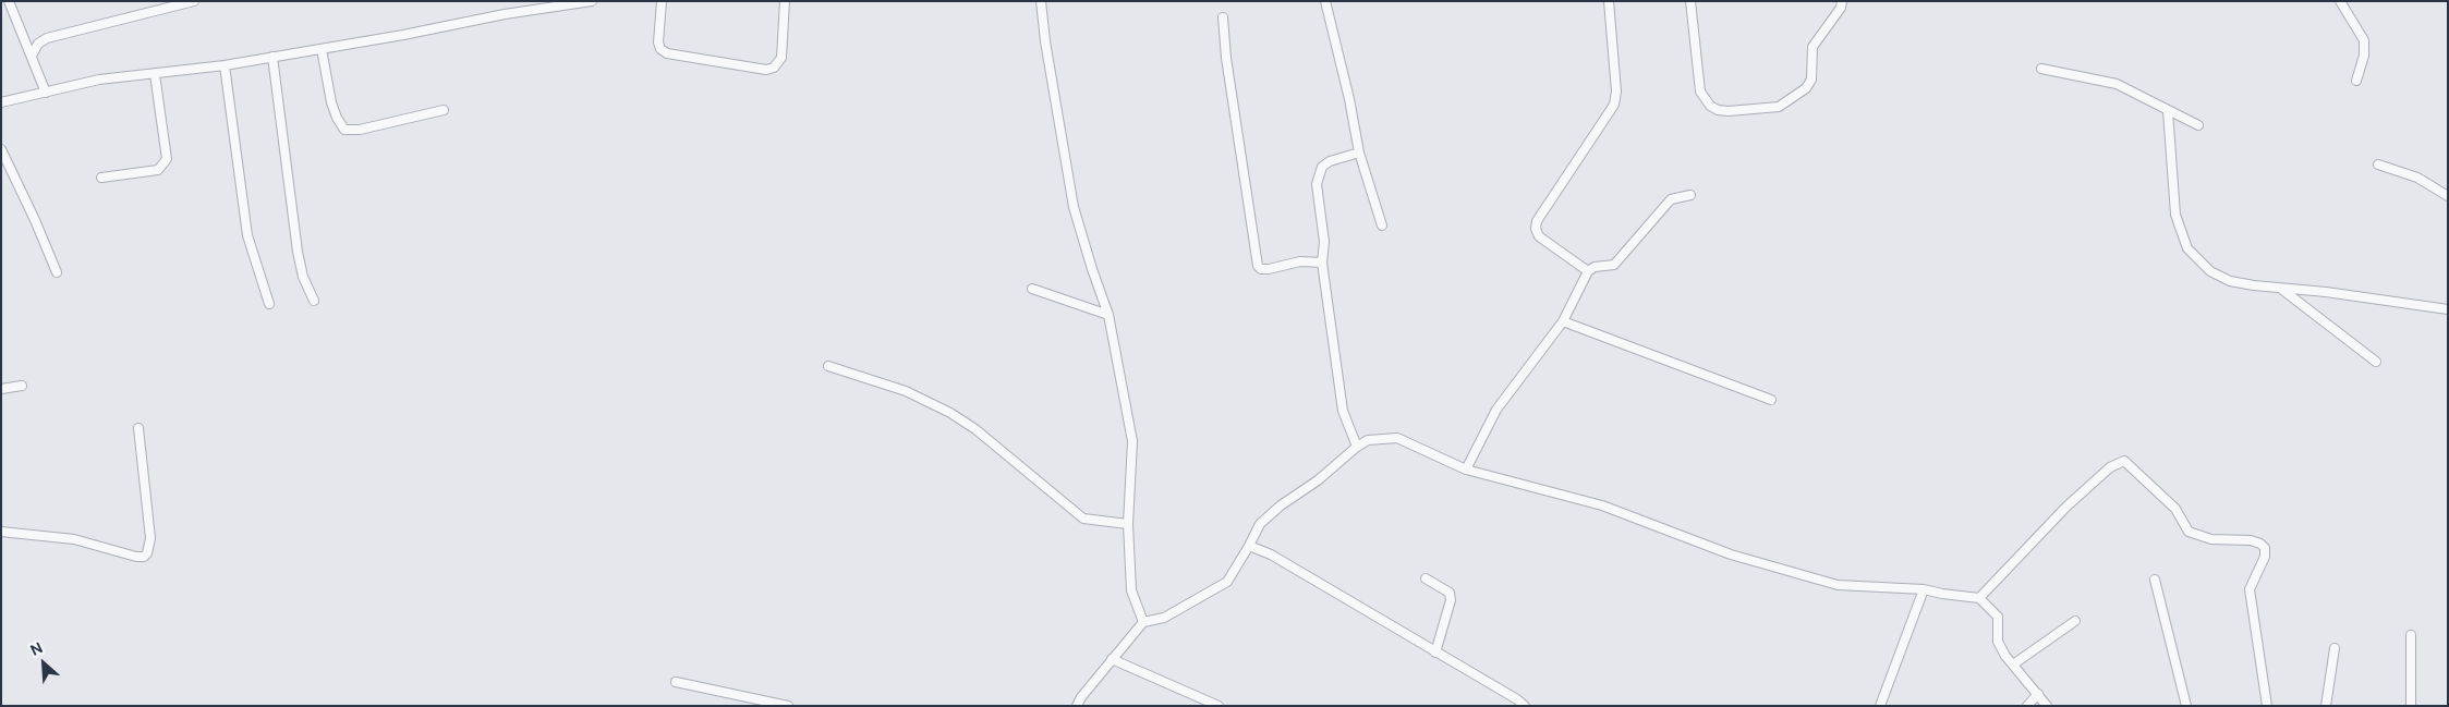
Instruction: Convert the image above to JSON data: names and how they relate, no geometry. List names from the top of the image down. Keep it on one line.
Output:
{"north":"top left"}
